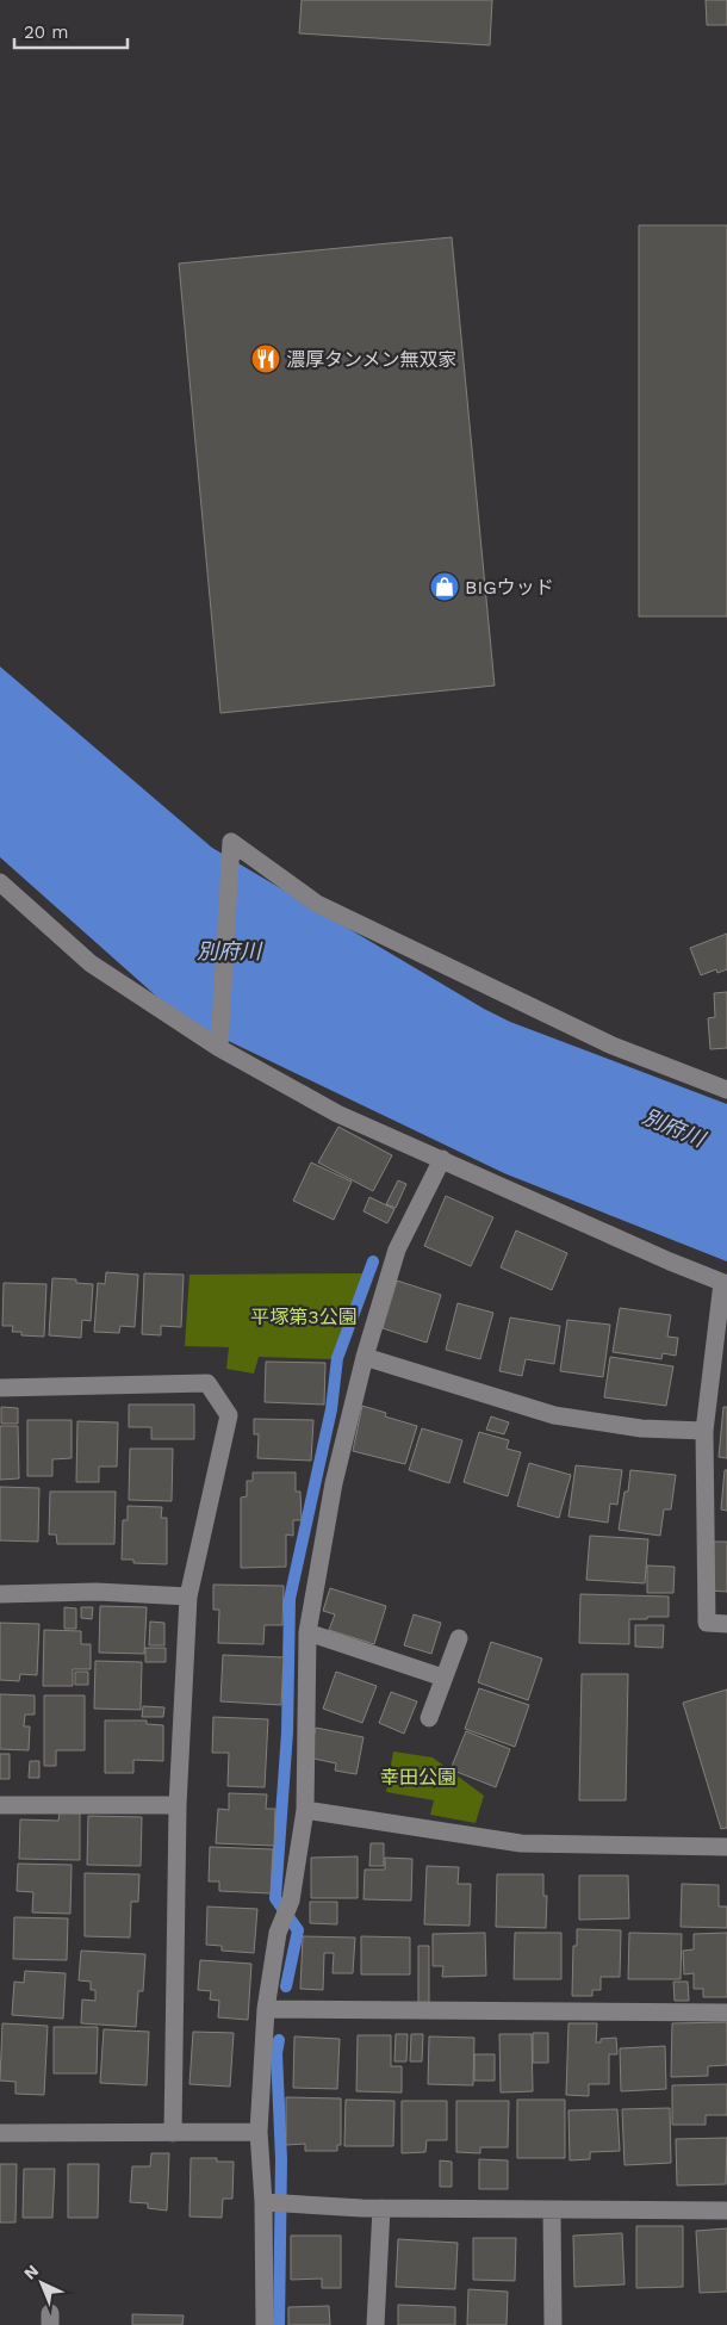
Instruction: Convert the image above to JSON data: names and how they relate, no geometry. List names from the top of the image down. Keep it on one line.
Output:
{"water":["別府川"],"parks":["平塚第3公園","幸田公園"],"places":{"restaurant":["濃厚タンメン無双家"],"shop":["BIGウッド"]},"scale_bar":"20 m","north":"top left"}
